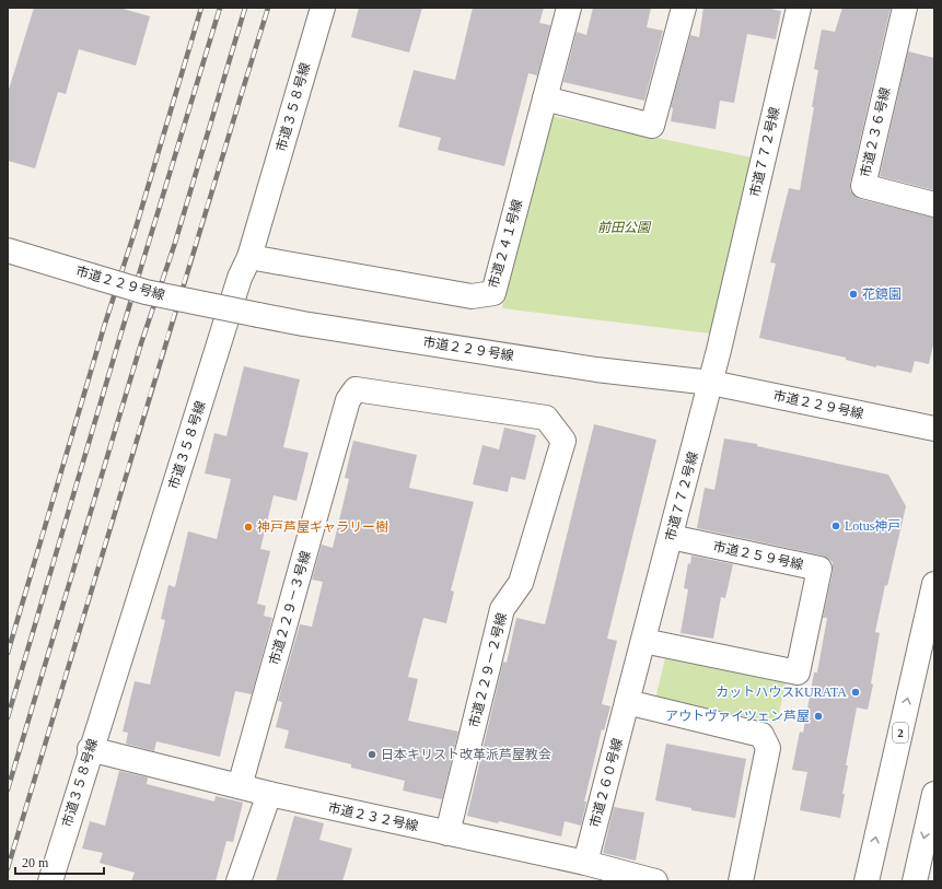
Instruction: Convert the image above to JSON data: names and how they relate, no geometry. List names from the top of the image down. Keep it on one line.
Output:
{"streets":{"main road":["市道３５８号線","市道２３６号線","市道７７２号線","市道２４１号線","市道２２９号線","市道２５９号線","市道２２９－３号線","市道２２９－２号線","2","市道２６０号線","市道２３２号線"]},"crossings":[["市道３５８号線","市道２４１号線"],["市道３５８号線","市道２３２号線"],["市道７７２号線","市道２２９号線"],["市道７７２号線","市道２５９号線"],["市道７７２号線","市道２６０号線"],["市道２２９－３号線","市道２２９－２号線"],["市道２２９－３号線","市道２３２号線"],["市道２２９－２号線","市道２３２号線"],["市道２６０号線","市道２３２号線"]],"parks":["前田公園"],"places":["花鏡園","Lotus神戸","神戸芦屋ギャラリー樹","カットハウスKURATA","アウトヴァイツェン芦屋","日本キリスト改革派芦屋教会"],"scale_bar":"20 m"}
